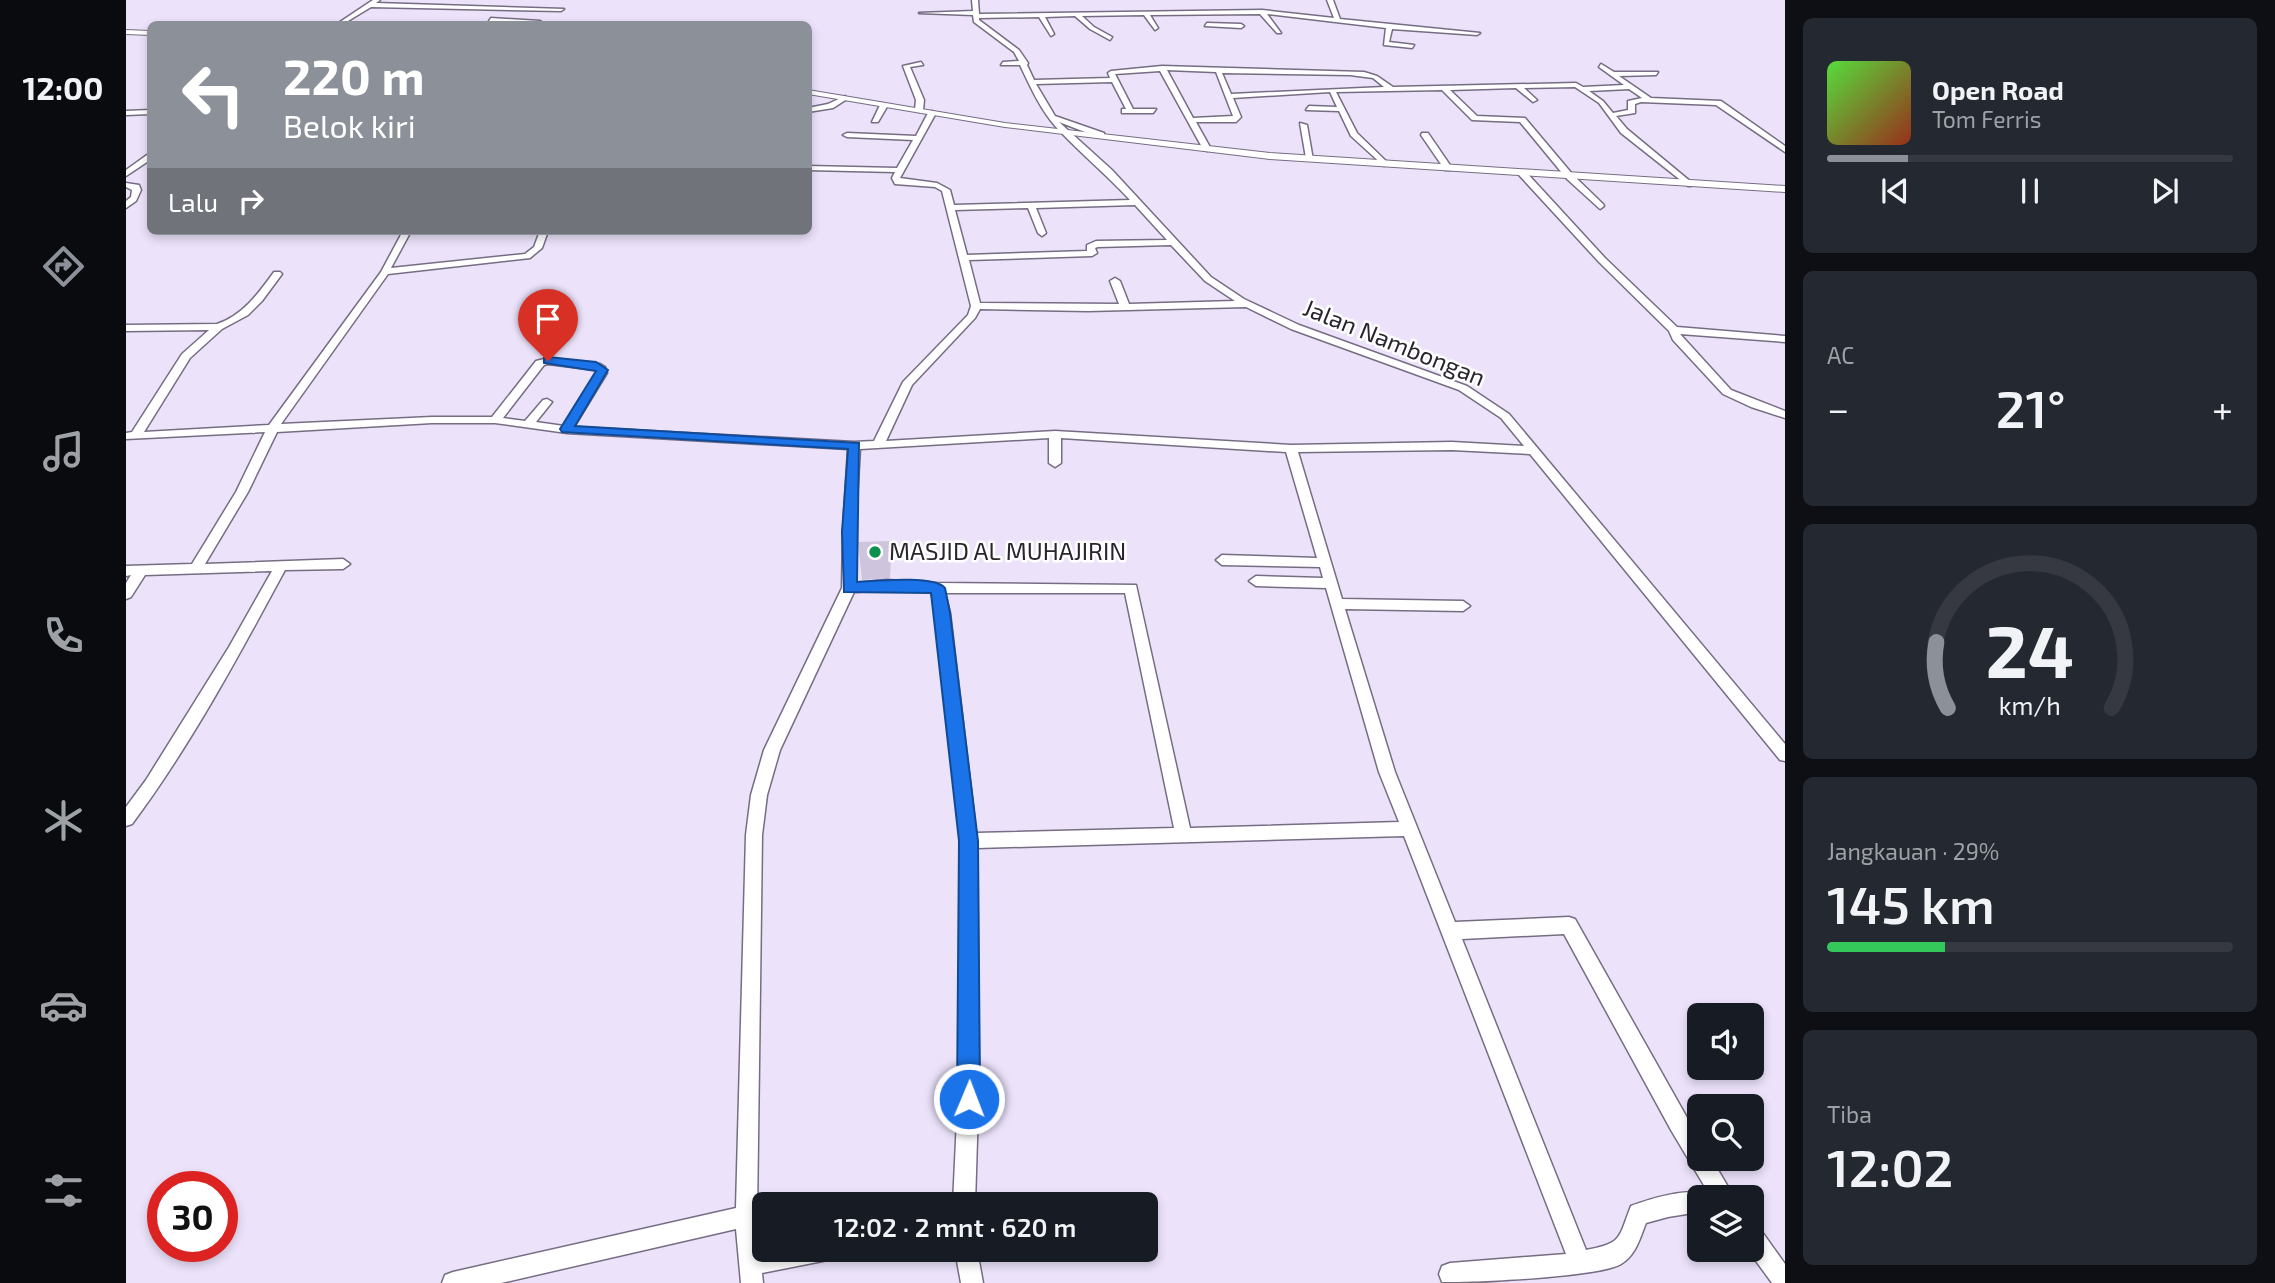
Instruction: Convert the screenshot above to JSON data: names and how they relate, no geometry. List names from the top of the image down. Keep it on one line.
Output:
{"streets":{"street":["Jalan Nambongan"]},"places":["MASJID AL MUHAJIRIN"],"page":{"tabs":"12:00","turn":["220 m","Belok kiri"],"song":["Open Road","Tom Ferris"],"then":"Lalu","tile":["AC",["Jangkauan · 29%","145 km"],["Tiba","12:02"]],"heat":["−","21°","+"],"limit":"30","trip":"12:02 · 2 mnt · 620 m","gauge":["24","km/h"]}}
